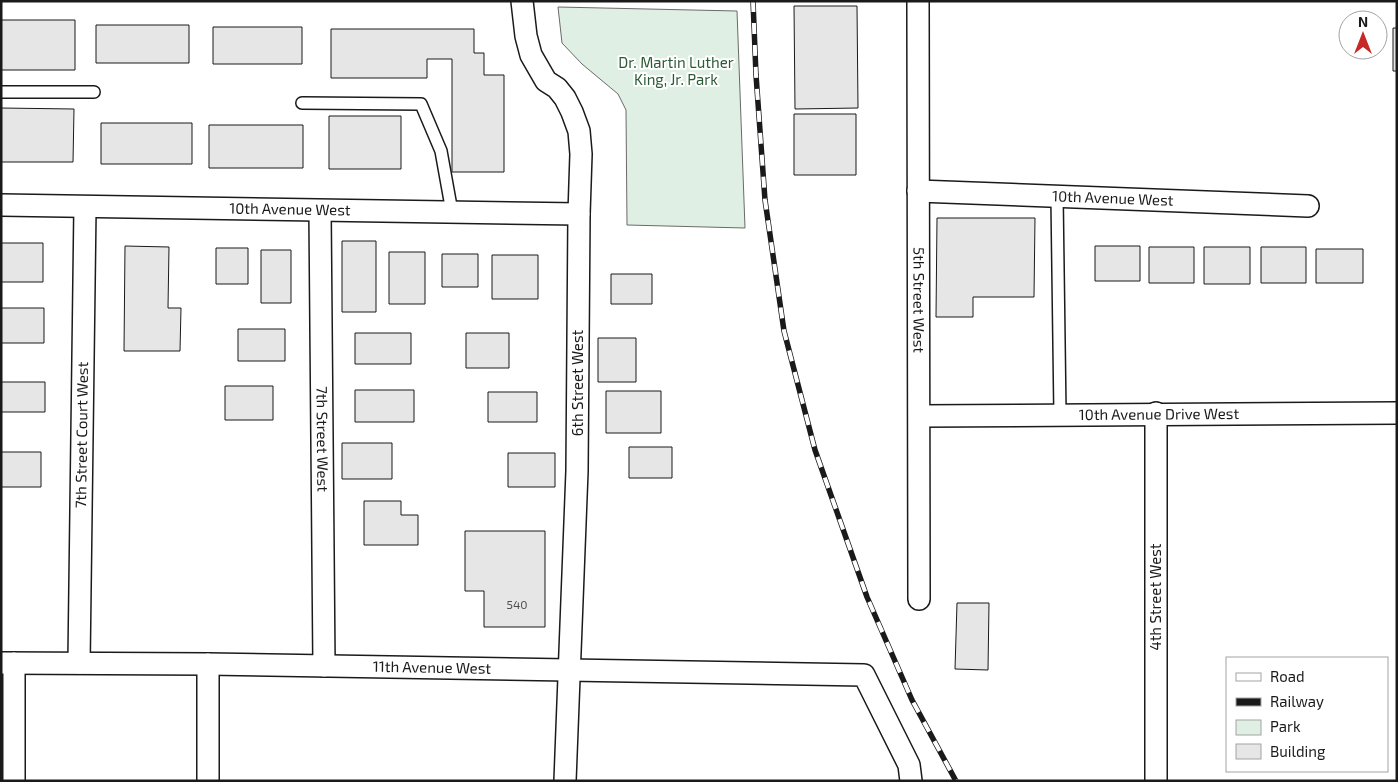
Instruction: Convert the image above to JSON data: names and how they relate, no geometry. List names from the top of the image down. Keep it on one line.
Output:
{"streets":{"street":["10th Avenue West","5th Street West","6th Street West","10th Avenue Drive West","7th Street Court West","7th Street West","4th Street West","11th Avenue West"]},"crossings":[["10th Avenue West","5th Street West"],["10th Avenue West","6th Street West"],["10th Avenue West","7th Street Court West"],["10th Avenue West","7th Street West"],["5th Street West","10th Avenue Drive West"],["6th Street West","11th Avenue West"],["10th Avenue Drive West","4th Street West"],["7th Street Court West","11th Avenue West"],["7th Street West","11th Avenue West"]],"parks":["Dr. Martin Luther King, Jr. Park"],"house_numbers":["540"],"legend":["Road","Railway","Park","Building"],"north":"top"}
